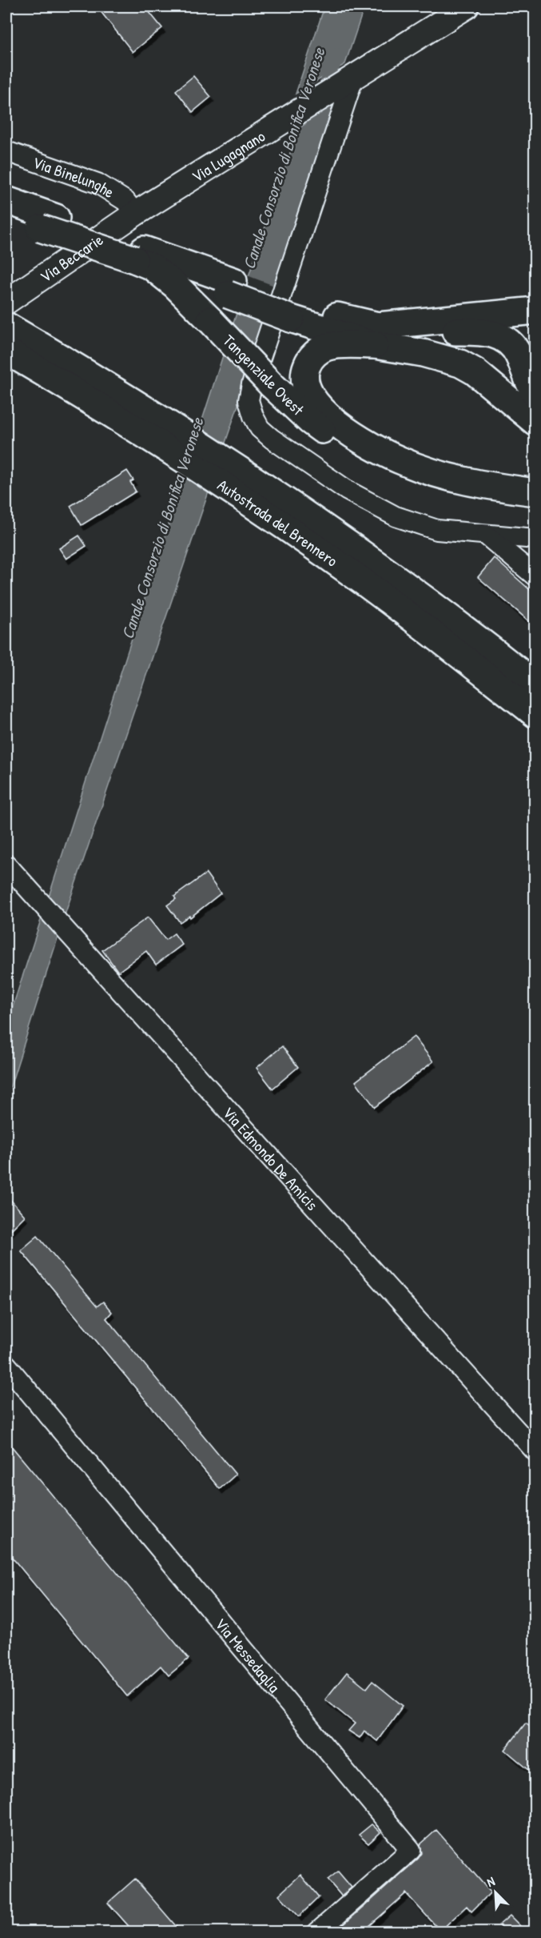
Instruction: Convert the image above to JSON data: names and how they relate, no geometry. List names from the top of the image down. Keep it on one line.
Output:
{"streets":{"highway":["Tangenziale Ovest","Autostrada del Brennero"],"main road":["Via Lugagnano","Via Beccarie"],"street":["Via Binelunghe","Via Edmondo De Amicis","Via Messedaglia"]},"crossings":[["Via Lugagnano","Via Binelunghe"],["Via Lugagnano","Via Beccarie"],["Via Binelunghe","Via Beccarie"]],"water":["Canale Consorzio di Bonifica Veronese"],"north":"top left"}
